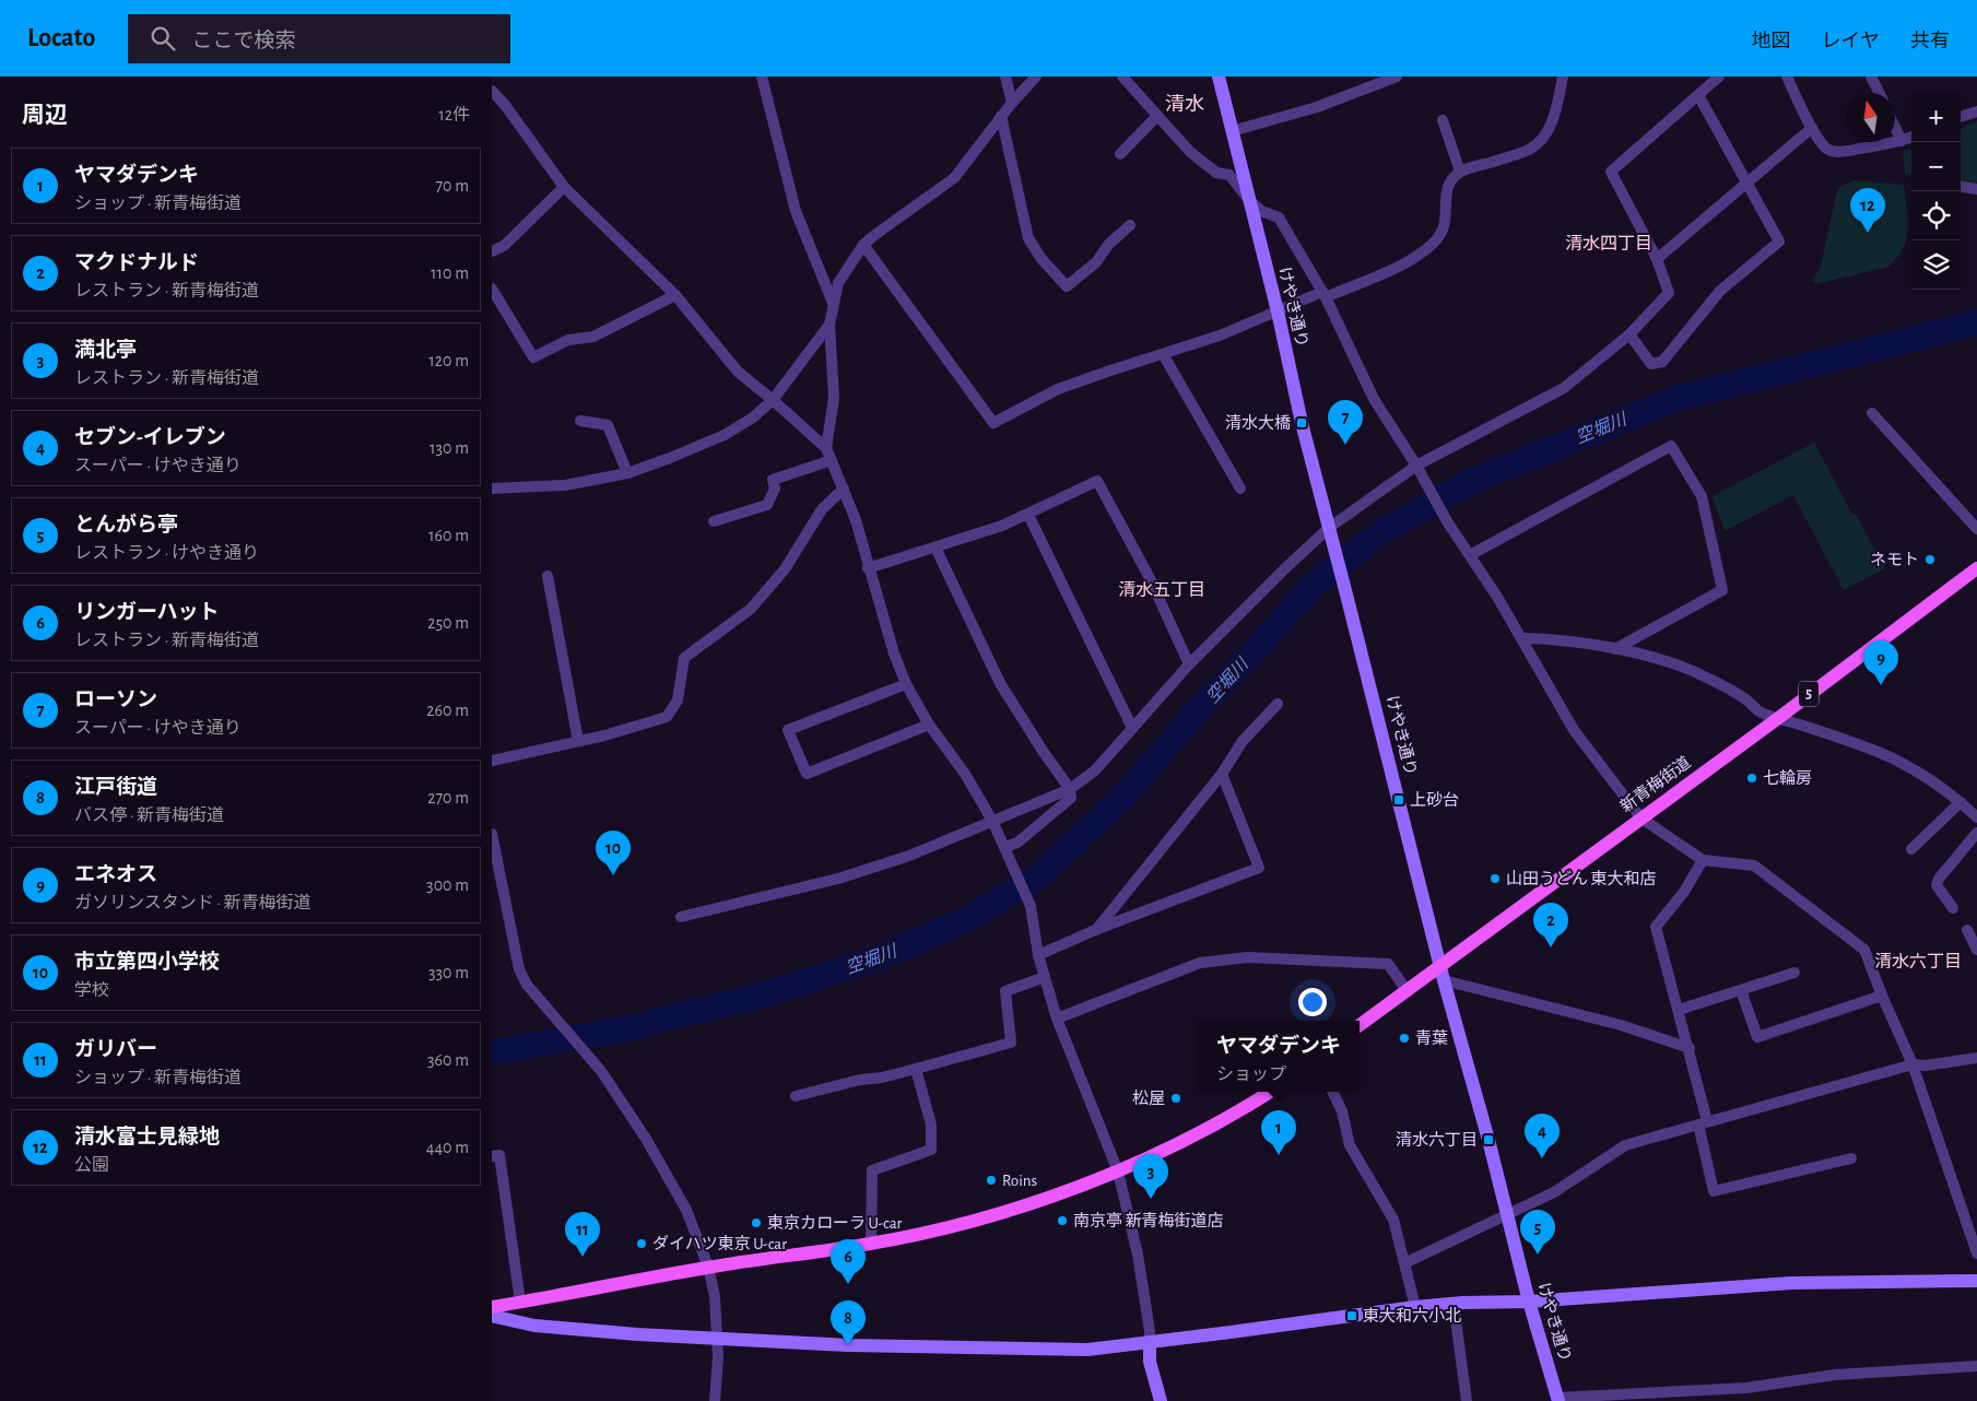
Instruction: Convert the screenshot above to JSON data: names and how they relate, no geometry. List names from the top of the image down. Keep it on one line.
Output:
{"streets":{"main road":["5","新青梅街道"],"street":["けやき通り"]},"crossings":[["けやき通り","新青梅街道"]],"districts":["清水","清水四丁目","清水五丁目","清水六丁目"],"water":["空堀川"],"places":{"transit":["清水大橋","上砂台","清水六丁目","東大和六小北"],"other":["ネモト","七輪房","山田うどん 東大和店","青葉","松屋","Roins","南京亭 新青梅街道店","東京カローラ U-car","ダイハツ東京 U-car"]},"north":"top","page":{"header":"Locato","search":"ここで検索","nav":["地図","レイヤ","共有"],"heading":["周辺","12件"],"map_buttons":["+","−"],"list":[{"mark":"1","name":"ヤマダデンキ","note":"ショップ · 新青梅街道","value":"70 m"},{"mark":"2","name":"マクドナルド","note":"レストラン · 新青梅街道","value":"110 m"},{"mark":"3","name":"満北亭","note":"レストラン · 新青梅街道","value":"120 m"},{"mark":"4","name":"セブン-イレブン","note":"スーパー · けやき通り","value":"130 m"},{"mark":"5","name":"とんがら亭","note":"レストラン · けやき通り","value":"160 m"},{"mark":"6","name":"リンガーハット","note":"レストラン · 新青梅街道","value":"250 m"},{"mark":"7","name":"ローソン","note":"スーパー · けやき通り","value":"260 m"},{"mark":"8","name":"江戸街道","note":"バス停 · 新青梅街道","value":"270 m"},{"mark":"9","name":"エネオス","note":"ガソリンスタンド · 新青梅街道","value":"300 m"},{"mark":"10","name":"市立第四小学校","note":"学校","value":"330 m"},{"mark":"11","name":"ガリバー","note":"ショップ · 新青梅街道","value":"360 m"},{"mark":"12","name":"清水富士見緑地","note":"公園","value":"440 m"}],"pins":["12","7","9","10","2","1","4","3","5","11","6","8"],"popup":["ヤマダデンキ","ショップ"]}}
